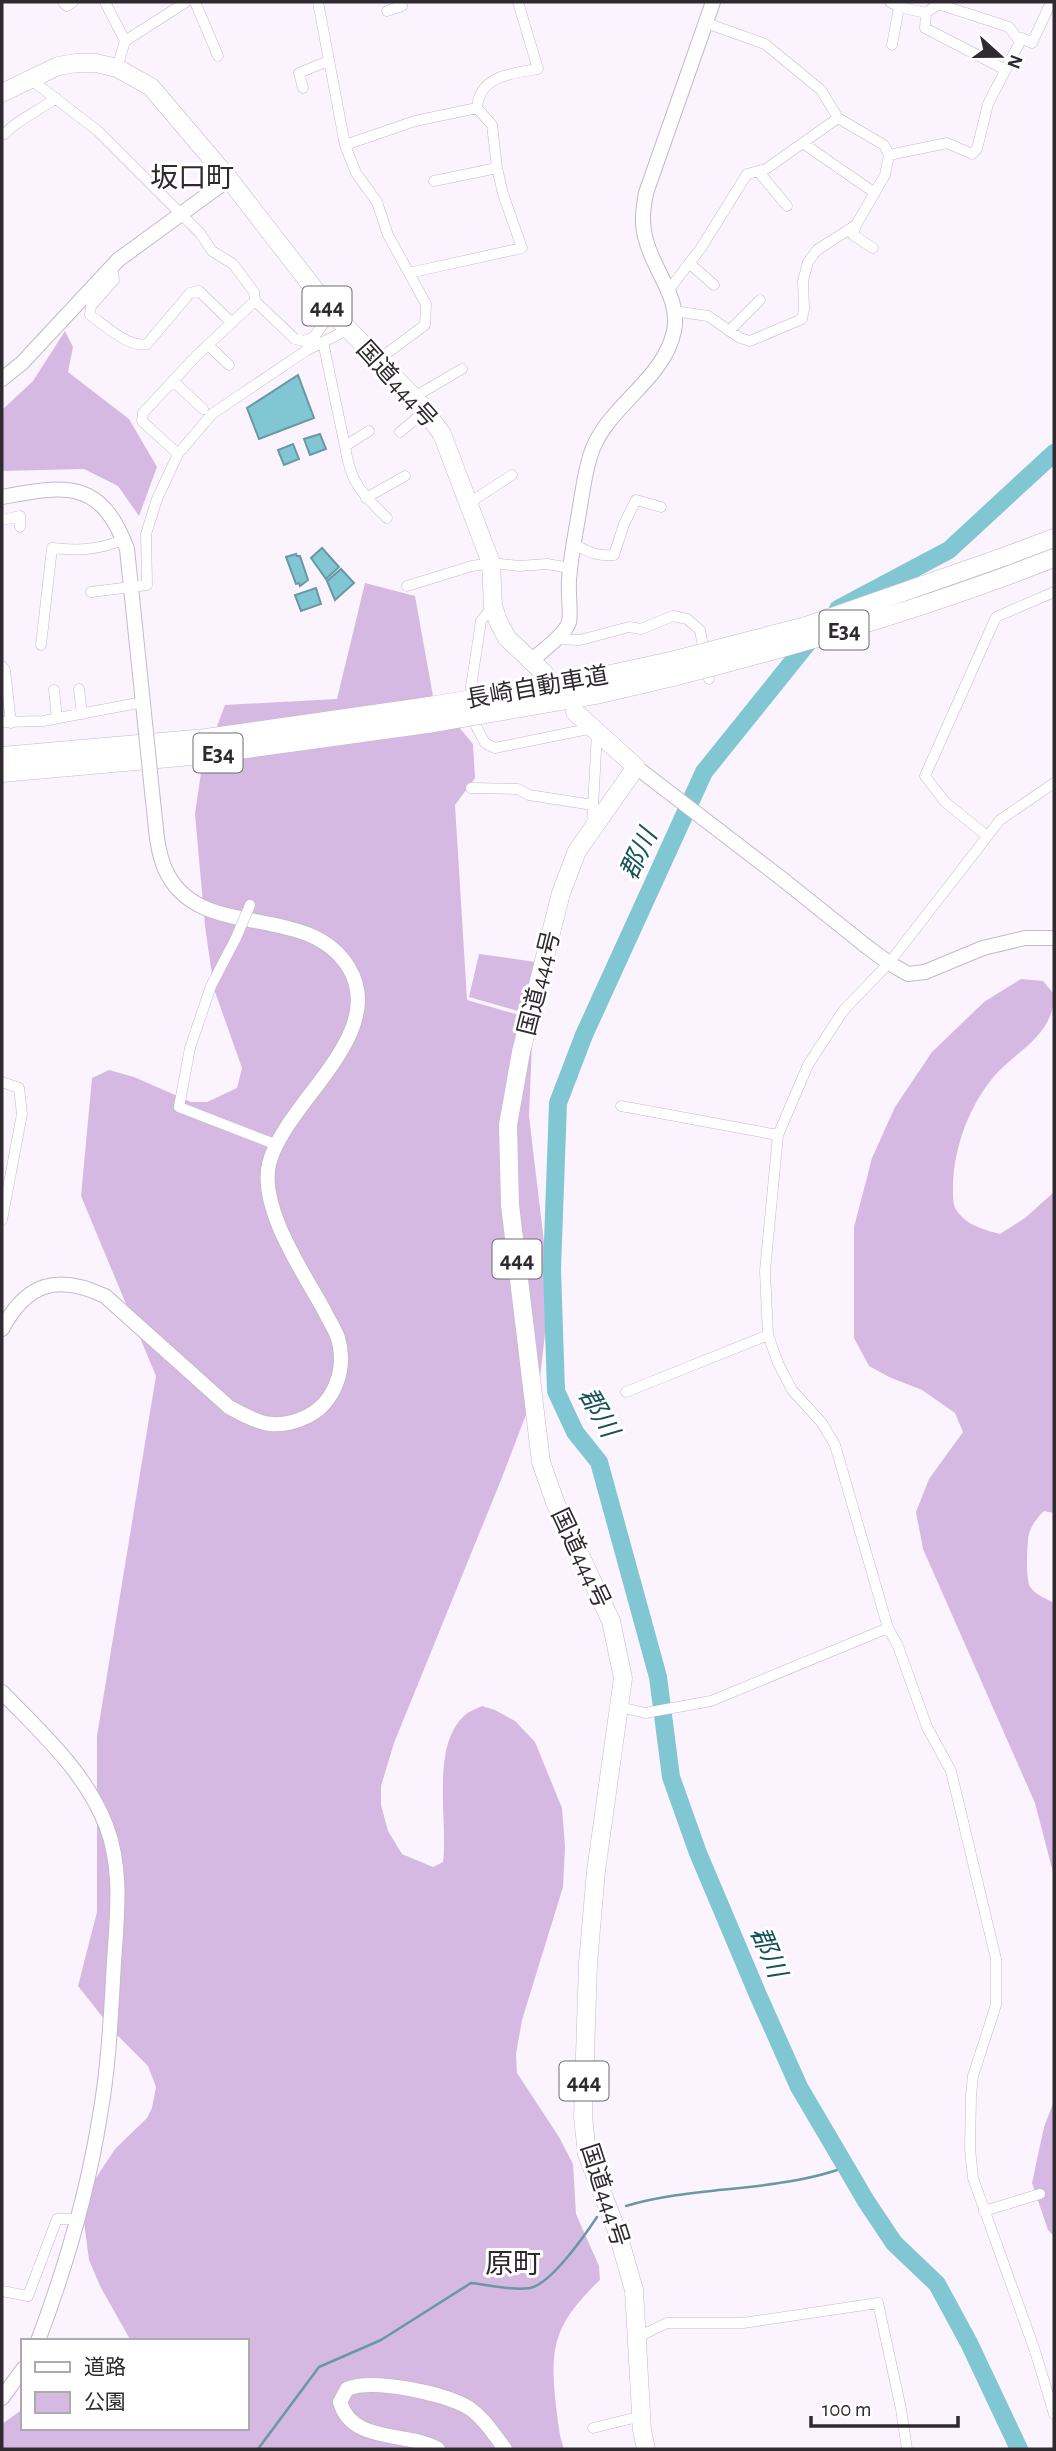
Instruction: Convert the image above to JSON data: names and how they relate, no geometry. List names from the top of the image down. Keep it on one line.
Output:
{"streets":{"highway":["444","国道444号","E34","長崎自動車道"]},"districts":["坂口町","原町"],"water":["郡川"],"legend":["道路","公園"],"scale_bar":"100 m","north":"right"}
